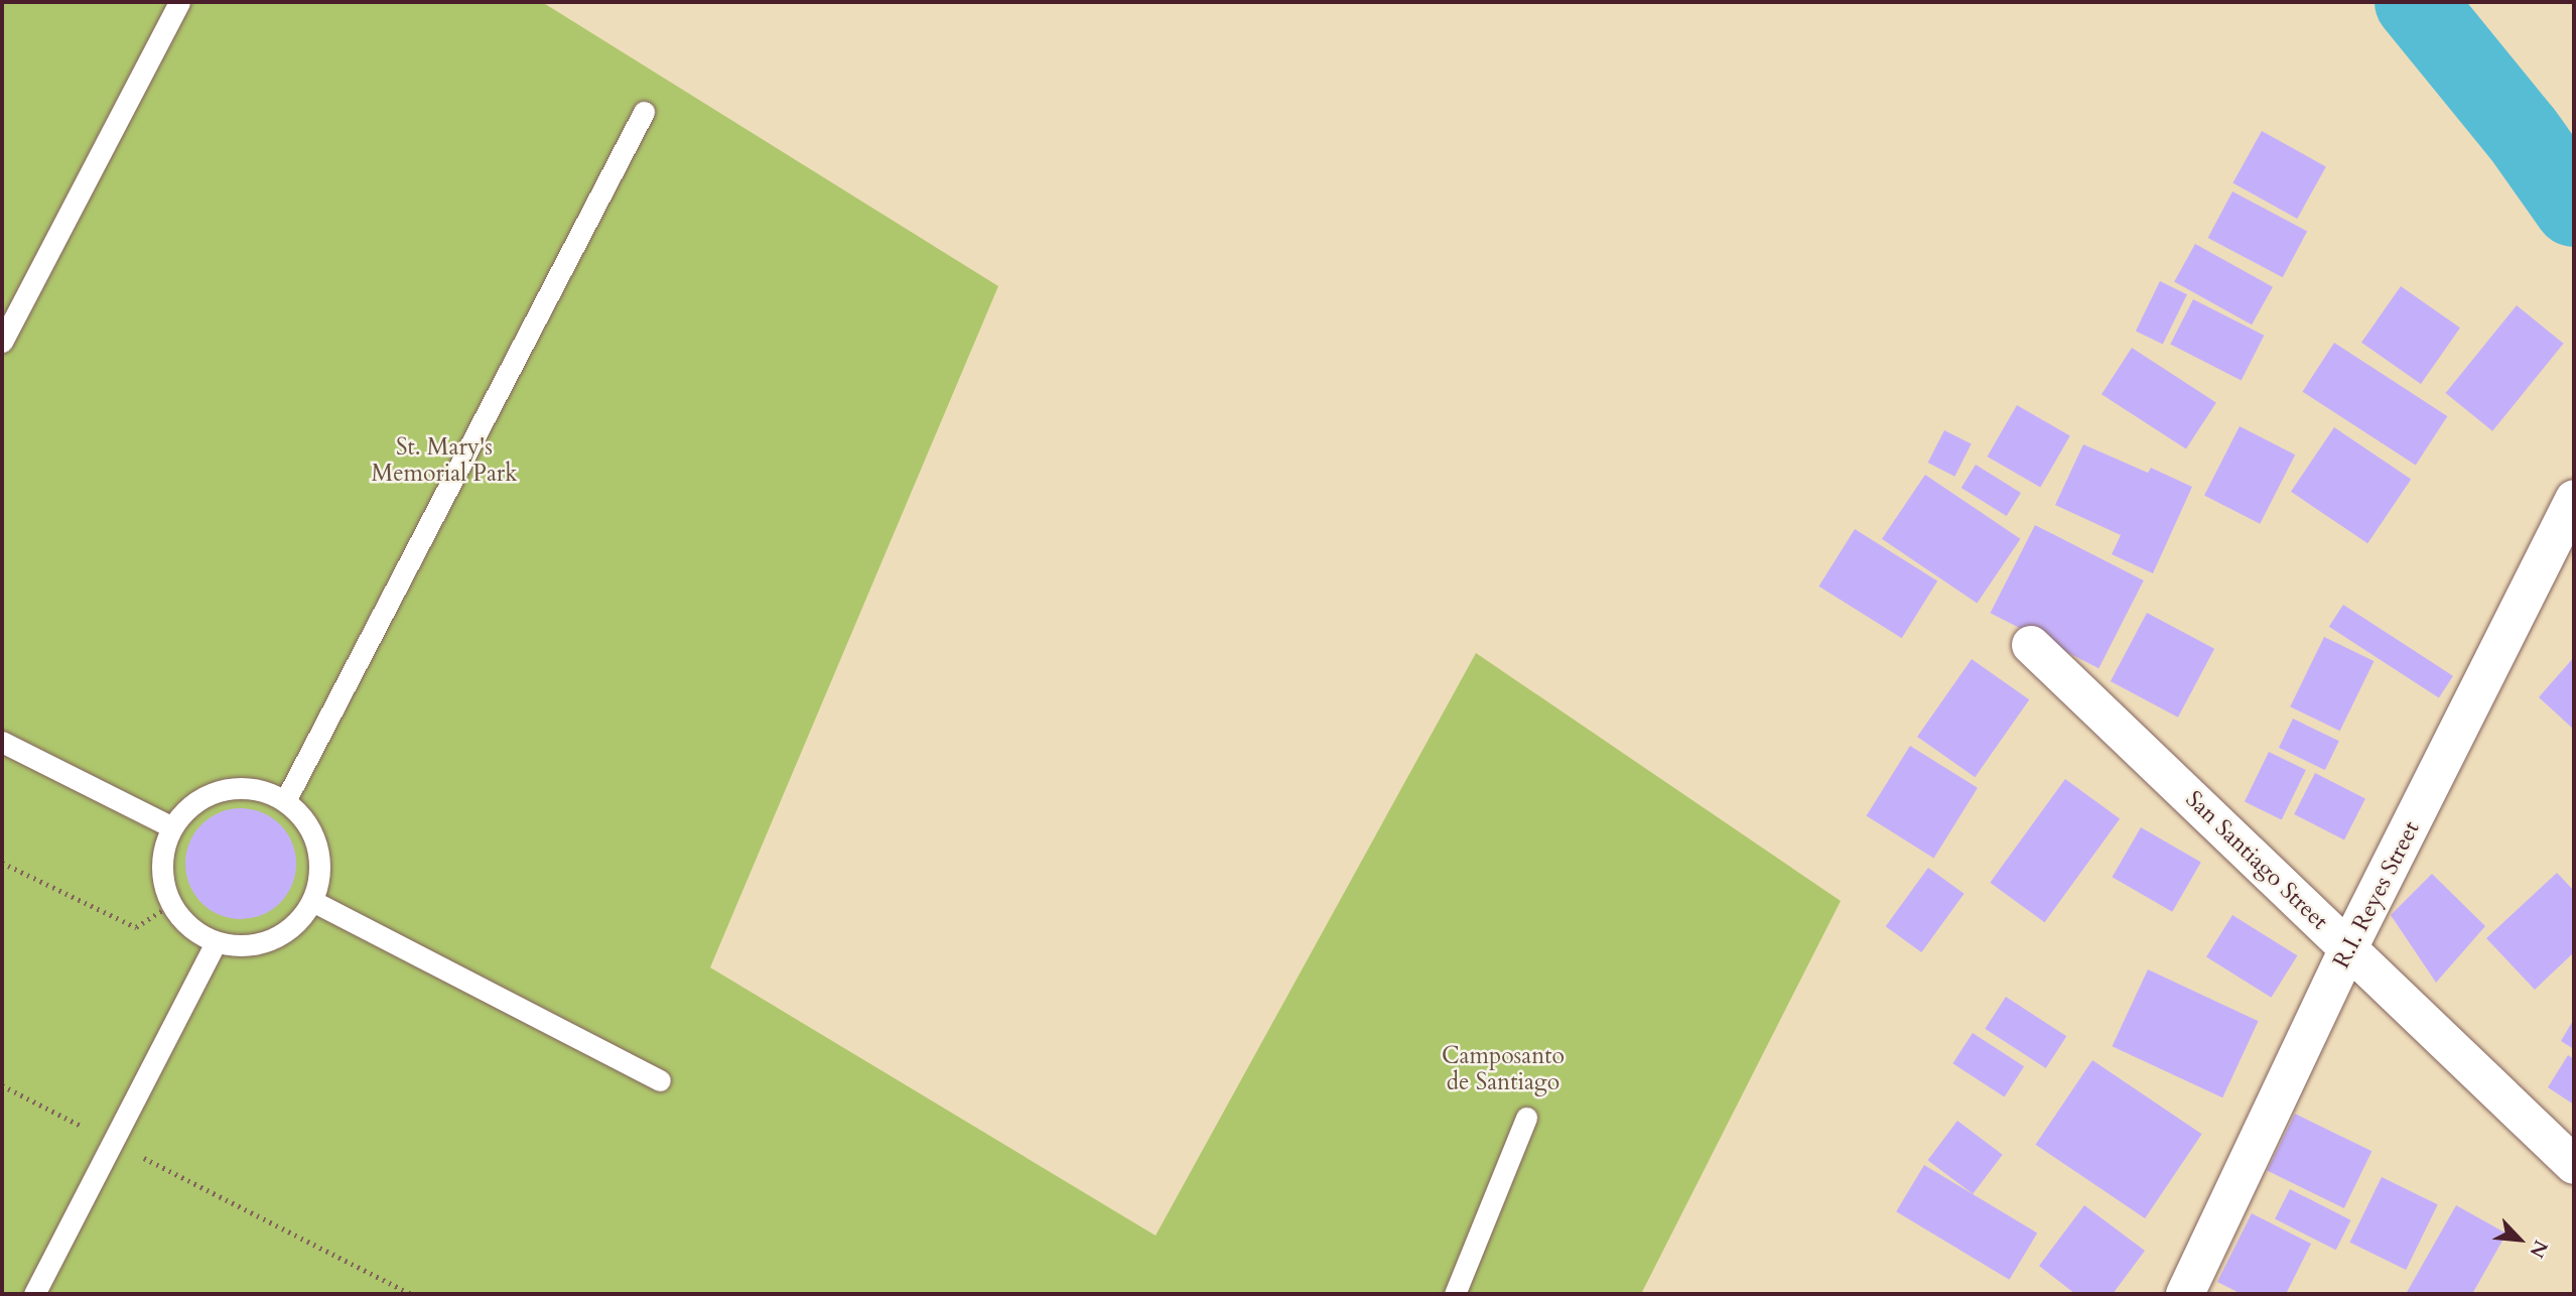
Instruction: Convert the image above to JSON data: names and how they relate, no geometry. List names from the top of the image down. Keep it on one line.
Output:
{"streets":{"street":["San Santiago Street","R.I. Reyes Street"]},"crossings":[["San Santiago Street","R.I. Reyes Street"]],"parks":["St. Mary's Memorial Park","Camposanto de Santiago"],"north":"bottom right"}
